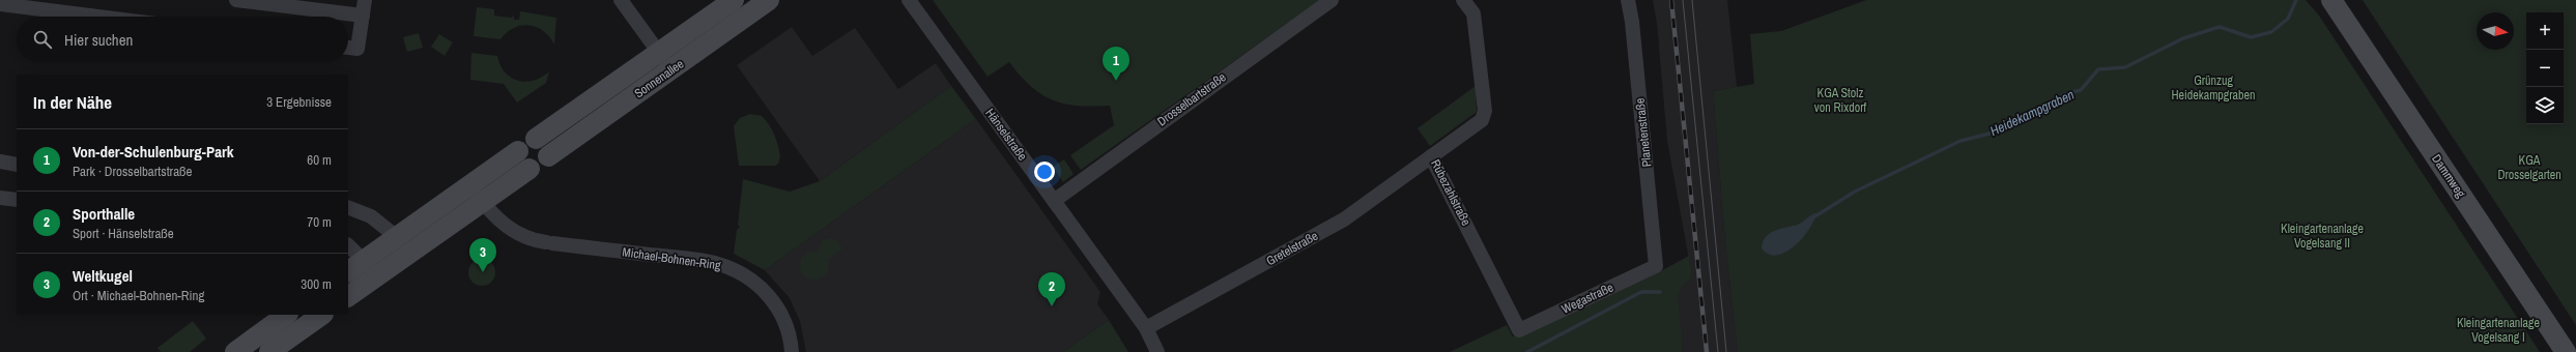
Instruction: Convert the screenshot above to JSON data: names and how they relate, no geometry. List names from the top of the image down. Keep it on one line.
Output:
{"streets":{"main road":["Sonnenallee","Dammweg"],"street":["Drosselbartstraße","Planetenstraße","Hänselstraße","Rübezahlstraße","Gretelstraße","Michael-Bohnen-Ring","Wegastraße"]},"crossings":[["Drosselbartstraße","Hänselstraße"],["Planetenstraße","Wegastraße"],["Hänselstraße","Gretelstraße"],["Rübezahlstraße","Gretelstraße"],["Rübezahlstraße","Wegastraße"]],"water":["Heidekampgraben"],"parks":["Grünzug Heidekampgraben","KGA Stolz von Rixdorf","KGA Drosselgarten","Kleingartenanlage Vogelsang II","Kleingartenanlage Vogelsang I"],"north":"right","page":{"map_buttons":["+","−"],"search":"Hier suchen","pins":["1","3","2"],"heading":["In der Nähe","3 Ergebnisse"],"list":[{"mark":"1","name":"Von-der-Schulenburg-Park","note":"Park · Drosselbartstraße","value":"60 m"},{"mark":"2","name":"Sporthalle","note":"Sport · Hänselstraße","value":"70 m"},{"mark":"3","name":"Weltkugel","note":"Ort · Michael-Bohnen-Ring","value":"300 m"}]}}
